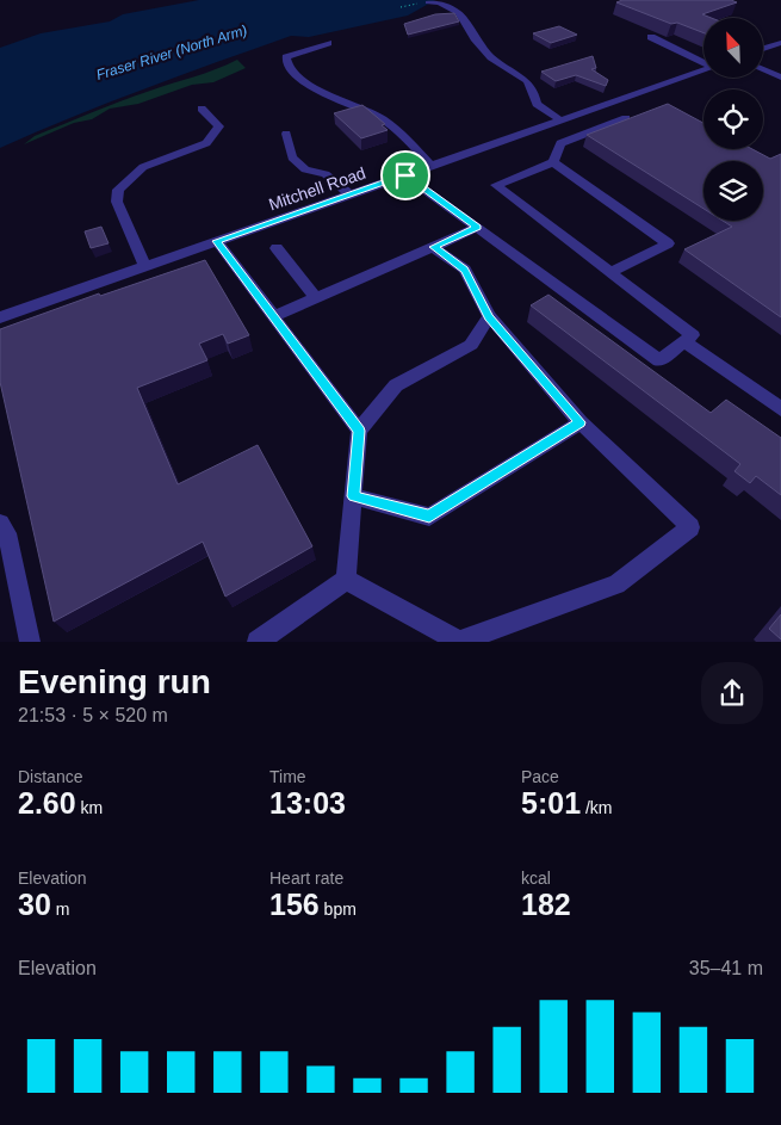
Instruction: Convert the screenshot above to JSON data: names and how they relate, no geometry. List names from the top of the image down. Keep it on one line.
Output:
{"streets":{"street":["Mitchell Road"]},"water":["Fraser River (North Arm)"],"north":"top left","page":{"heading":["Evening run","21:53 · 5 × 520 m"],"stats":[["Distance","2.60 km"],["Time","13:03"],["Pace","5:01 /km"],["Elevation","30 m"],["Heart rate","156 bpm"],["kcal","182"]],"chart":["Elevation","35–41 m"]}}
